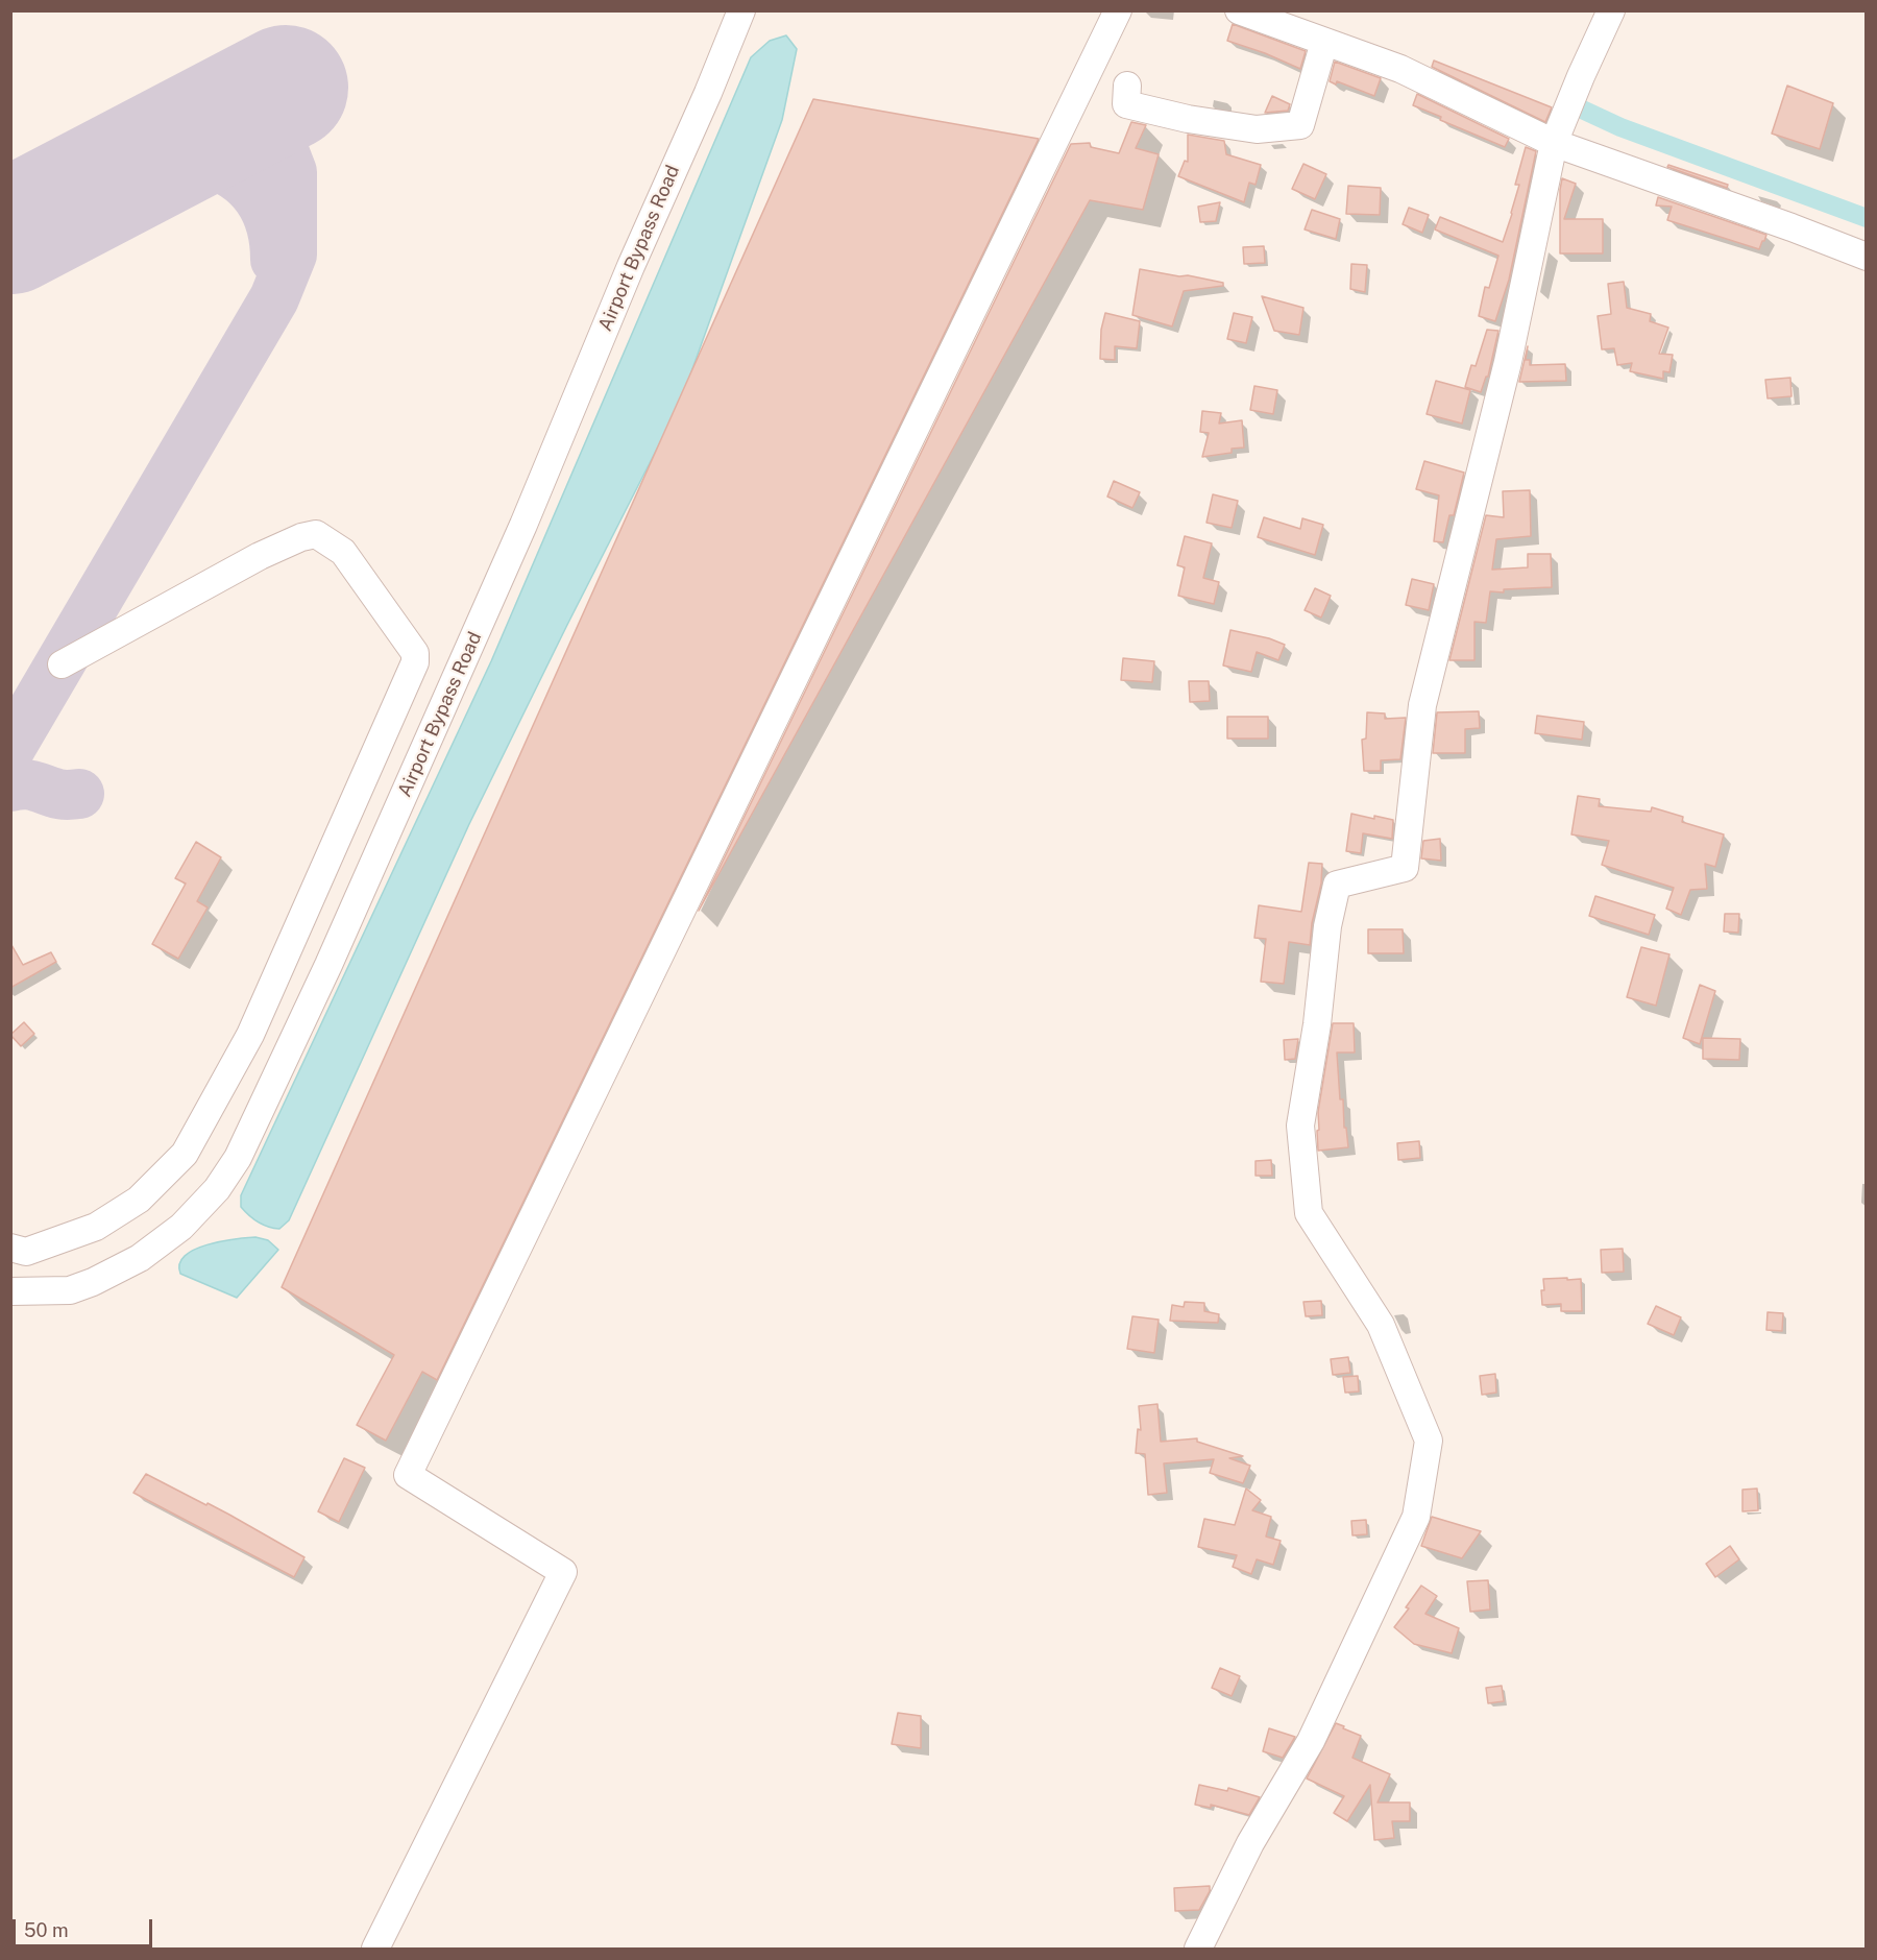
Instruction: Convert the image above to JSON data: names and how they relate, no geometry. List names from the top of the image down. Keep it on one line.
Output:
{"streets":{"street":["Airport Bypass Road"]},"scale_bar":"50 m"}
